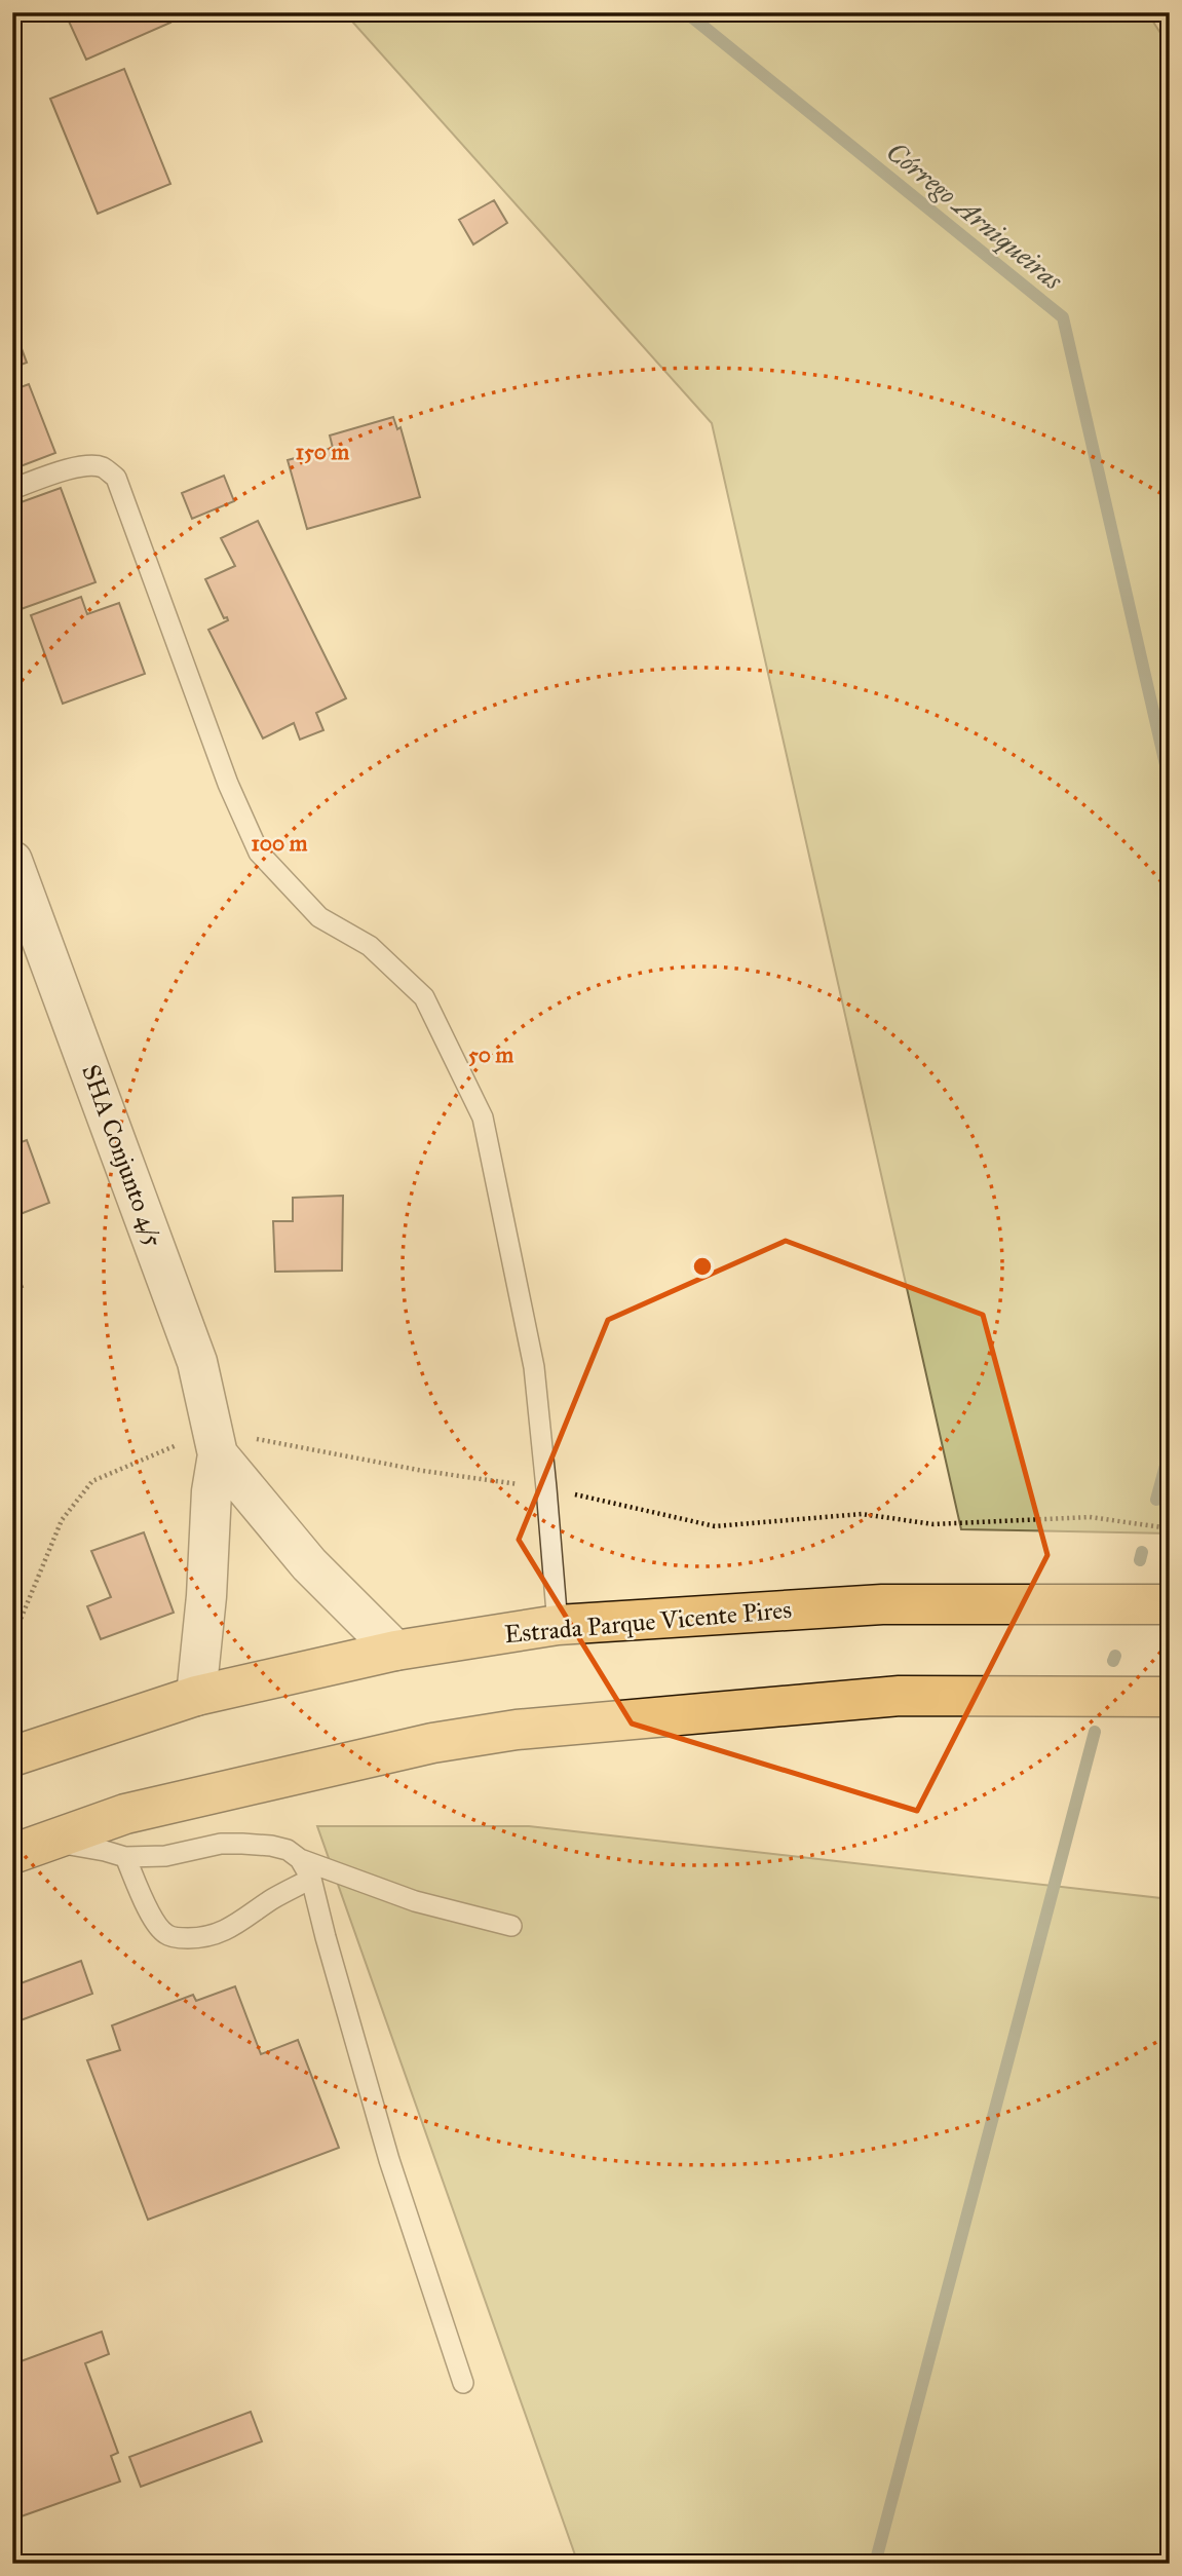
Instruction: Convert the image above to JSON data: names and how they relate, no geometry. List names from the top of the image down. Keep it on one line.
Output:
{"streets":{"main road":["Estrada Parque Vicente Pires"],"street":["SHA Conjunto 4/5"]},"crossings":[["SHA Conjunto 4/5","Estrada Parque Vicente Pires"]],"water":["Córrego Arniqueiras"],"rings":["150 m","100 m","50 m"]}
